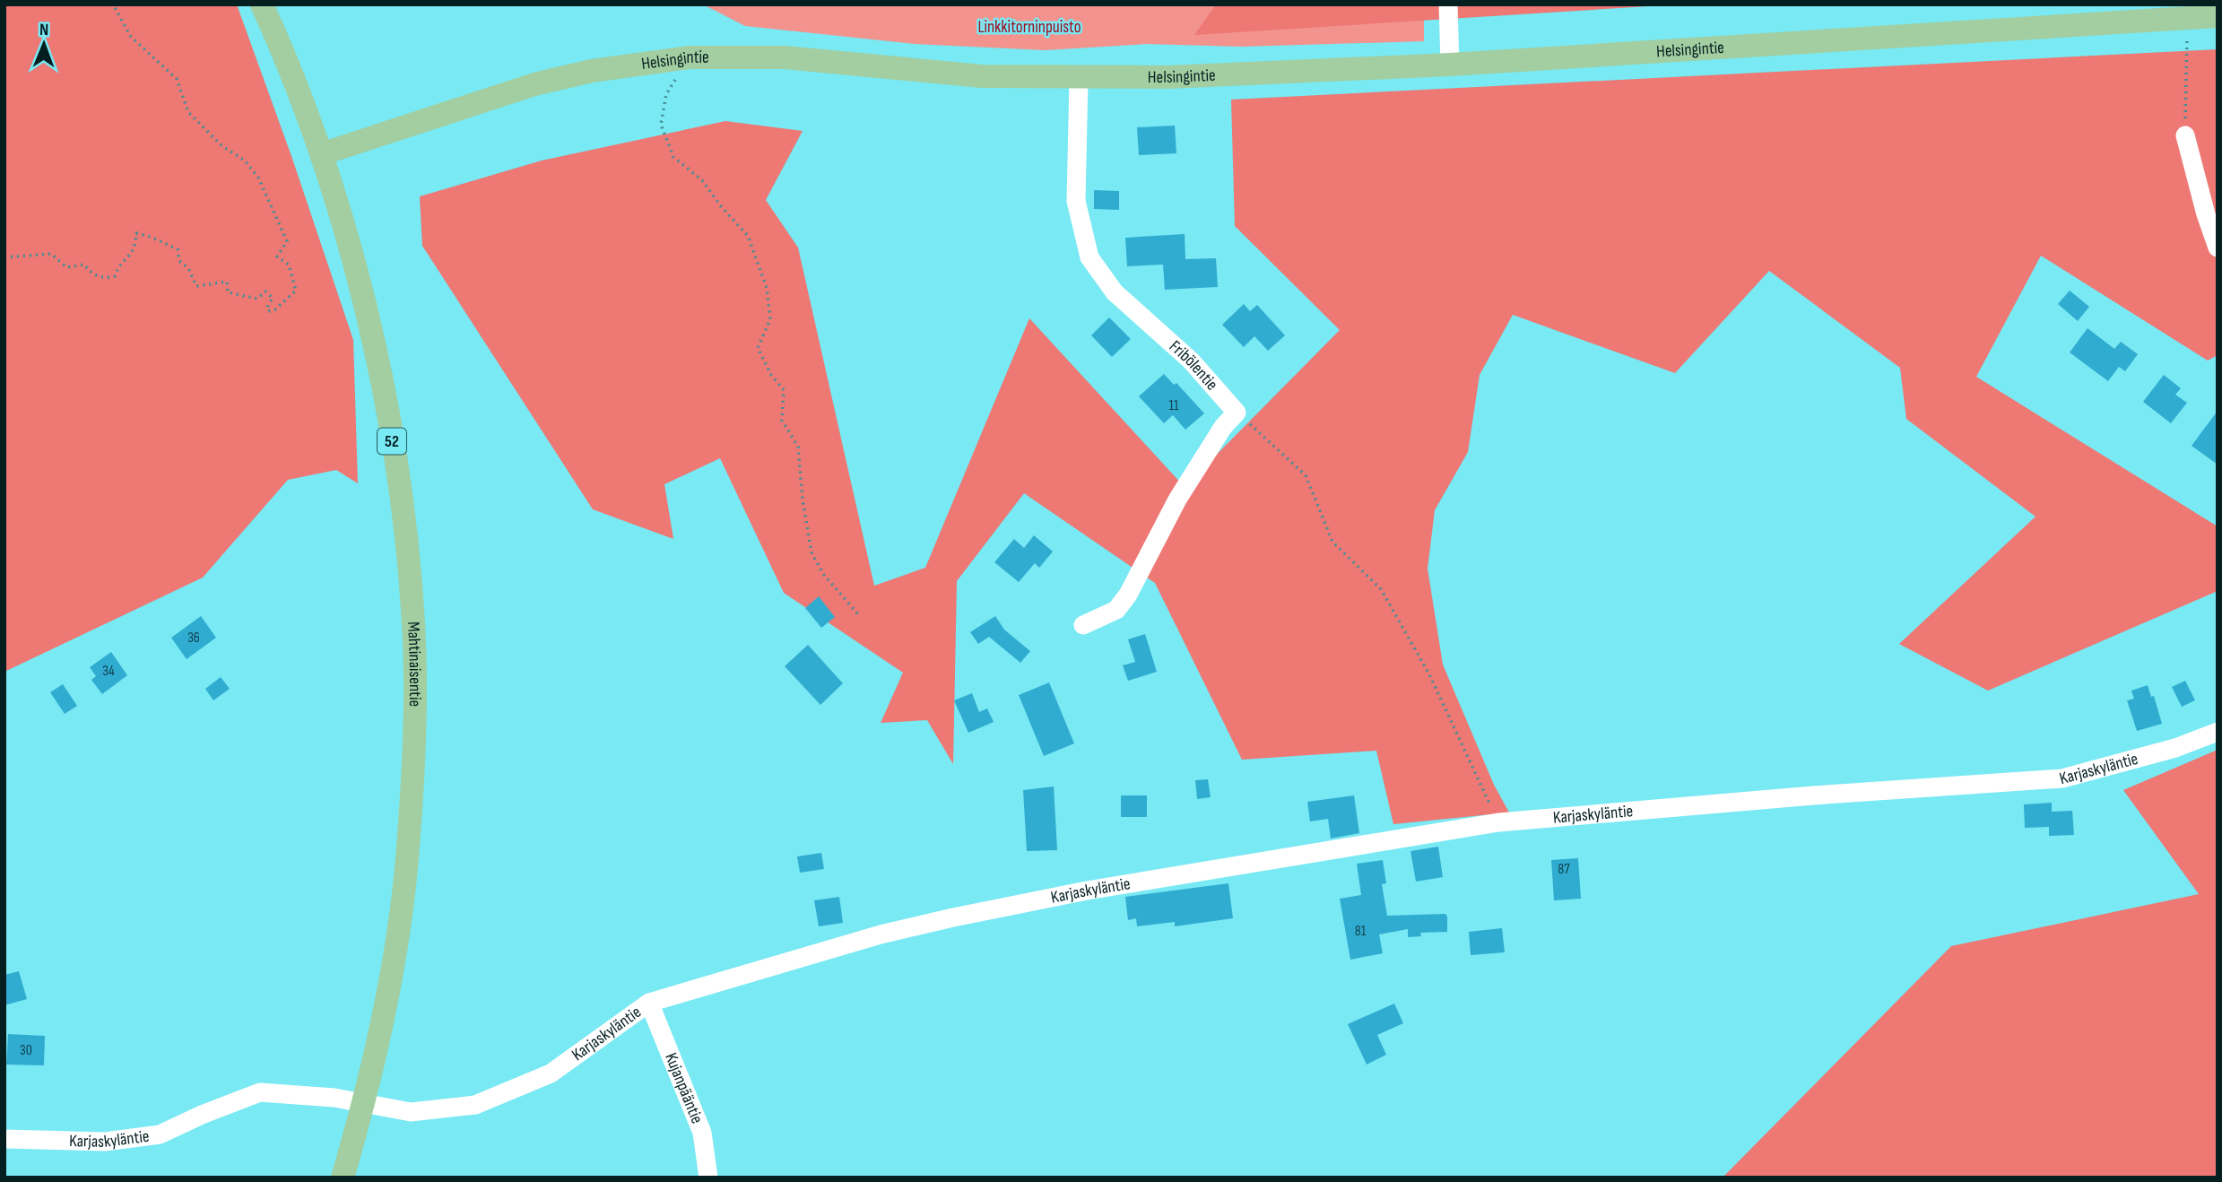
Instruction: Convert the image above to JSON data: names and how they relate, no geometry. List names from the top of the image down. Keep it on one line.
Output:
{"streets":{"main road":["Helsingintie","52","Mahtinaisentie"],"street":["Fribölentie","Karjaskyläntie","Kujanpääntie"]},"crossings":[["Helsingintie","Fribölentie"],["Helsingintie","52"],["Helsingintie","Mahtinaisentie"],["52","Mahtinaisentie"],["Karjaskyläntie","Kujanpääntie"]],"parks":["Linkkitorninpuisto"],"house_numbers":["11","36","34","87","81","30"],"north":"top"}
